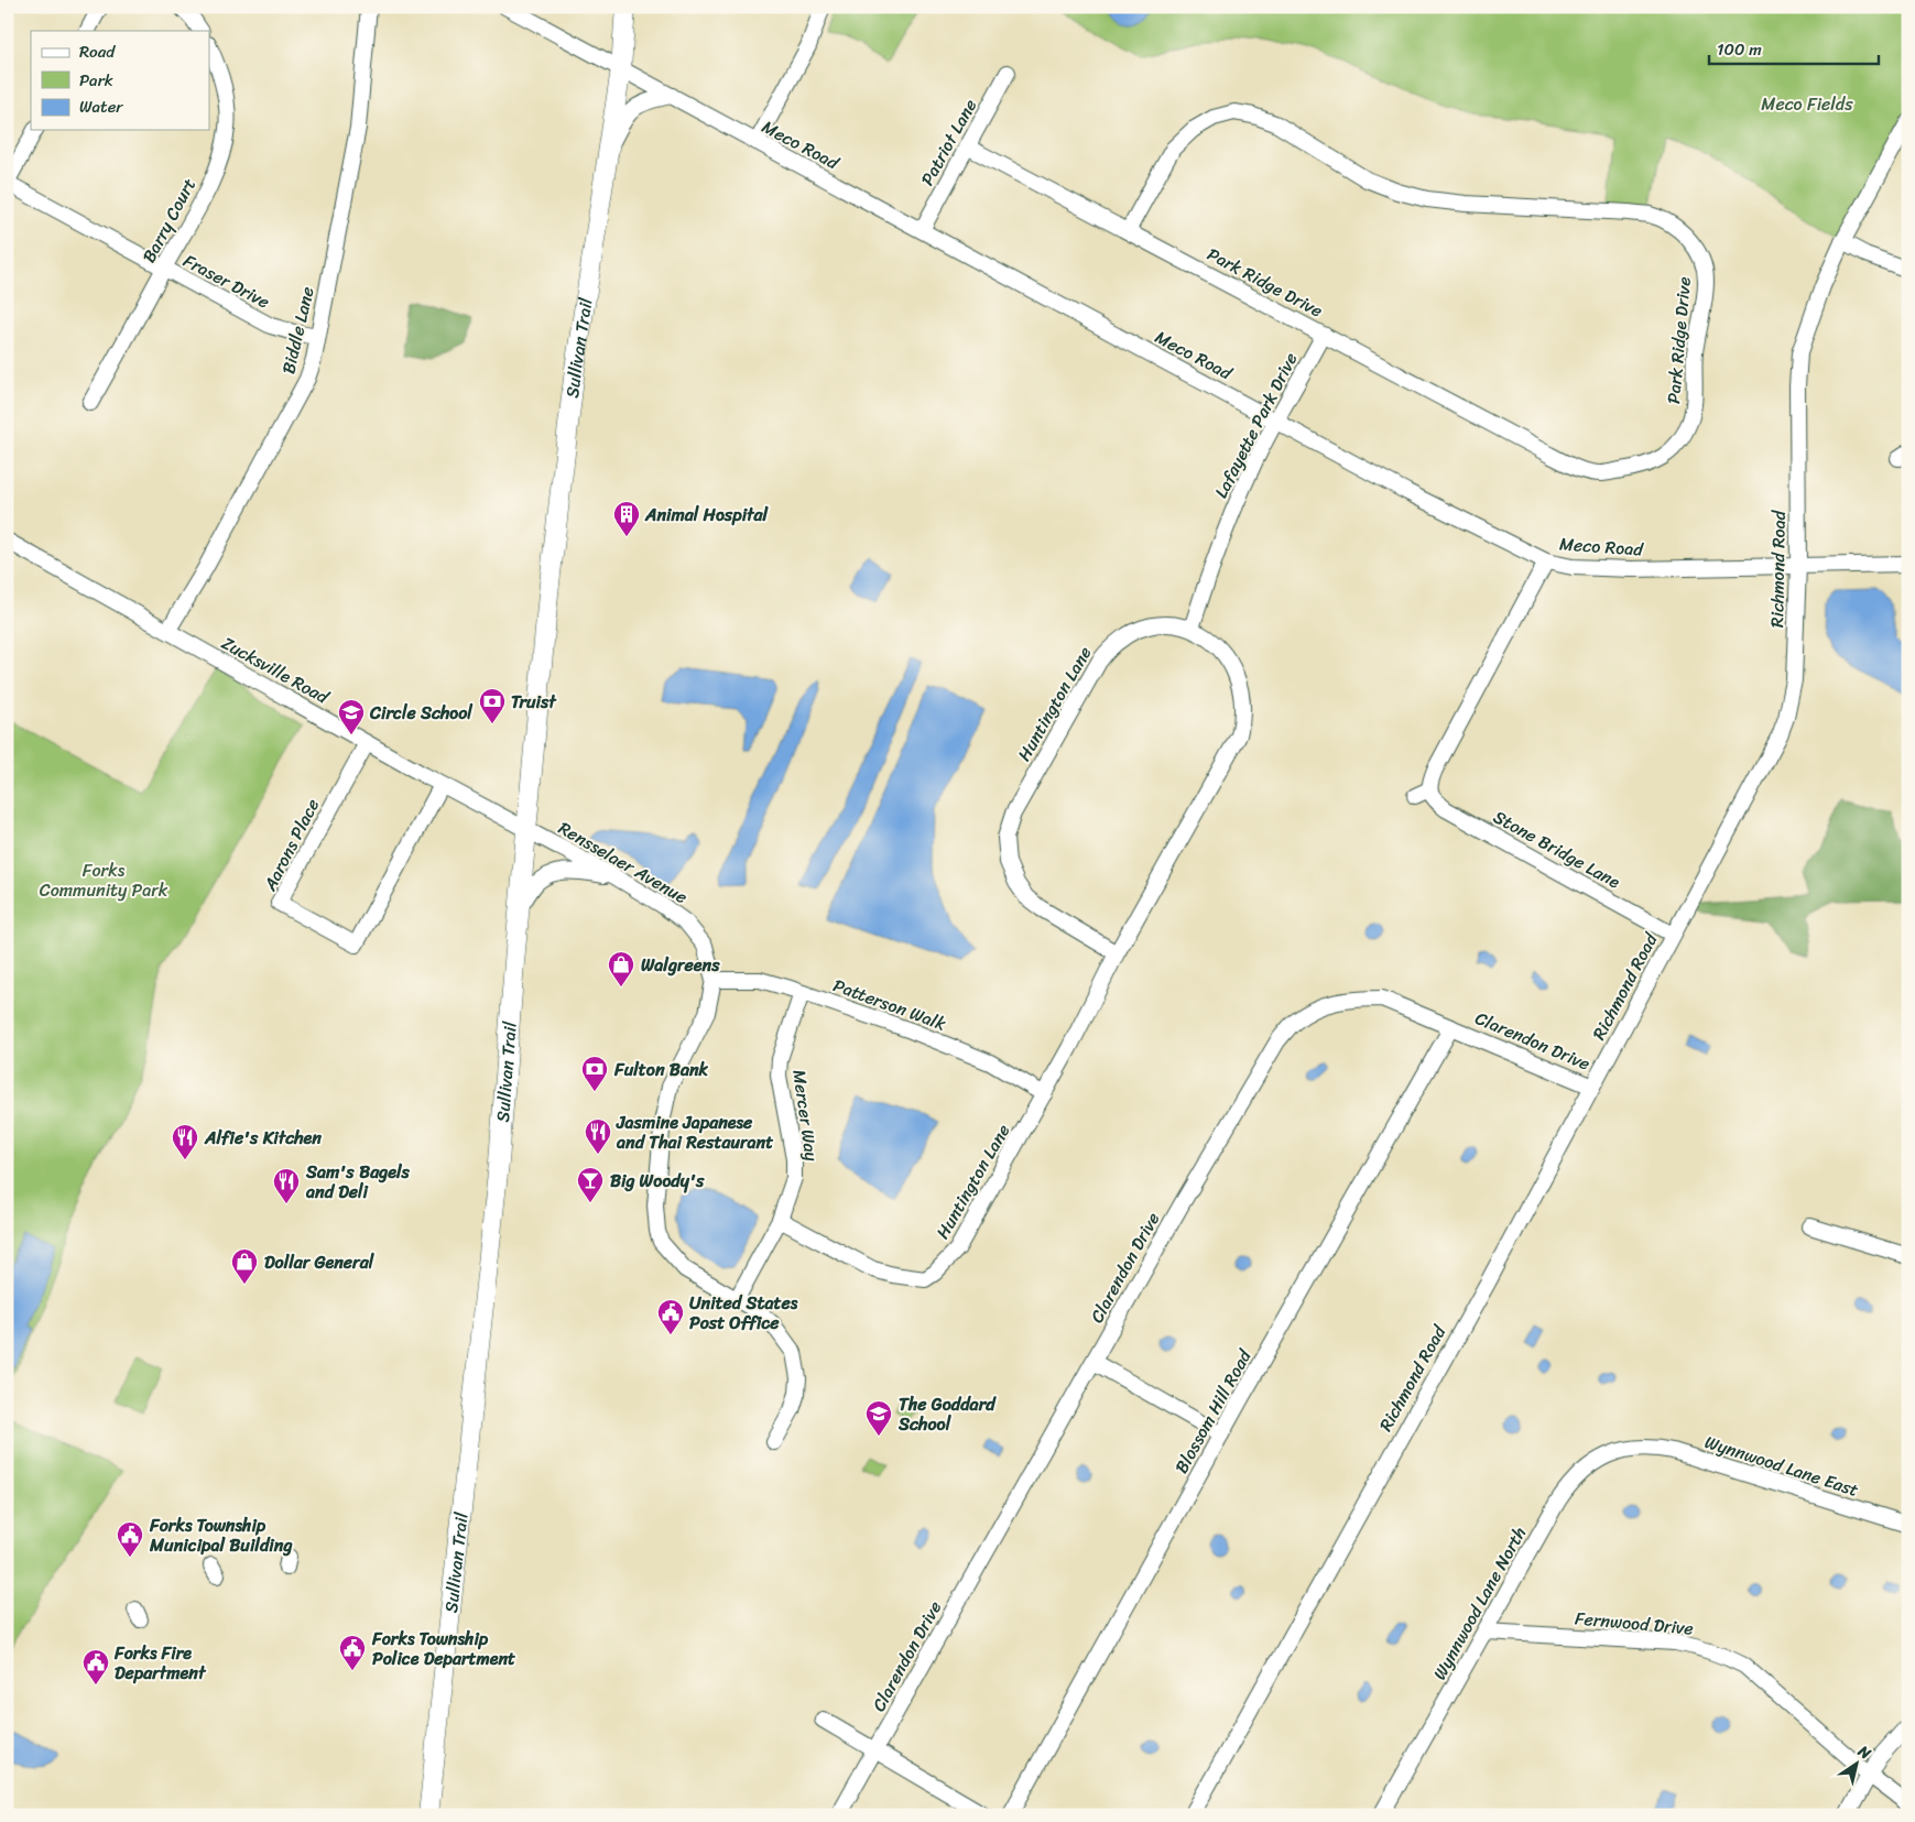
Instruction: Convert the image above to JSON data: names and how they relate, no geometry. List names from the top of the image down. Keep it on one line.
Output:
{"streets":{"main road":["Sullivan Trail"],"street":["Patriot Lane","Meco Road","Barry Court","Fraser Drive","Park Ridge Drive","Biddle Lane","Lafayette Park Drive","Richmond Road","Zucksville Road","Huntington Lane","Aarons Place","Stone Bridge Lane","Rensselaer Avenue","Patterson Walk","Clarendon Drive","Mercer Way","Blossom Hill Road","Wynnwood Lane East","Wynnwood Lane North","Fernwood Drive"]},"crossings":[["Patriot Lane","Meco Road"],["Patriot Lane","Park Ridge Drive"],["Meco Road","Sullivan Trail"],["Meco Road","Lafayette Park Drive"],["Meco Road","Richmond Road"],["Barry Court","Fraser Drive"],["Fraser Drive","Biddle Lane"],["Park Ridge Drive","Lafayette Park Drive"],["Biddle Lane","Zucksville Road"],["Sullivan Trail","Zucksville Road"],["Sullivan Trail","Rensselaer Avenue"],["Lafayette Park Drive","Huntington Lane"],["Richmond Road","Stone Bridge Lane"],["Richmond Road","Clarendon Drive"],["Zucksville Road","Aarons Place"],["Zucksville Road","Rensselaer Avenue"],["Huntington Lane","Patterson Walk"],["Huntington Lane","Mercer Way"],["Rensselaer Avenue","Patterson Walk"],["Rensselaer Avenue","Mercer Way"],["Patterson Walk","Mercer Way"],["Clarendon Drive","Blossom Hill Road"],["Wynnwood Lane East","Wynnwood Lane North"],["Wynnwood Lane North","Fernwood Drive"]],"parks":["Meco Fields","Forks Community Park"],"places":{"building":["Animal Hospital"],"bank":["Truist","Fulton Bank"],"school or university":["Circle School","The Goddard School"],"shop":["Walgreens","Dollar General"],"restaurant":["Jasmine Japanese and Thai Restaurant","Alfie's Kitchen","Sam's Bagels and Deli"],"bar":["Big Woody's"],"public building":["United States Post Office","Forks Township Municipal Building","Forks Township Police Department","Forks Fire Department"]},"legend":["Road","Park","Water"],"scale_bar":"100 m","north":"top right"}
